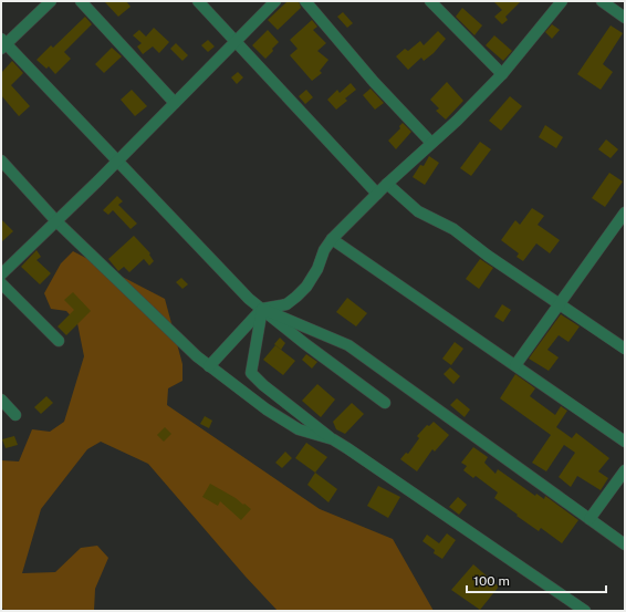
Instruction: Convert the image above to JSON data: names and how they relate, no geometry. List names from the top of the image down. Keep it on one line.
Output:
{"scale_bar":"100 m"}
